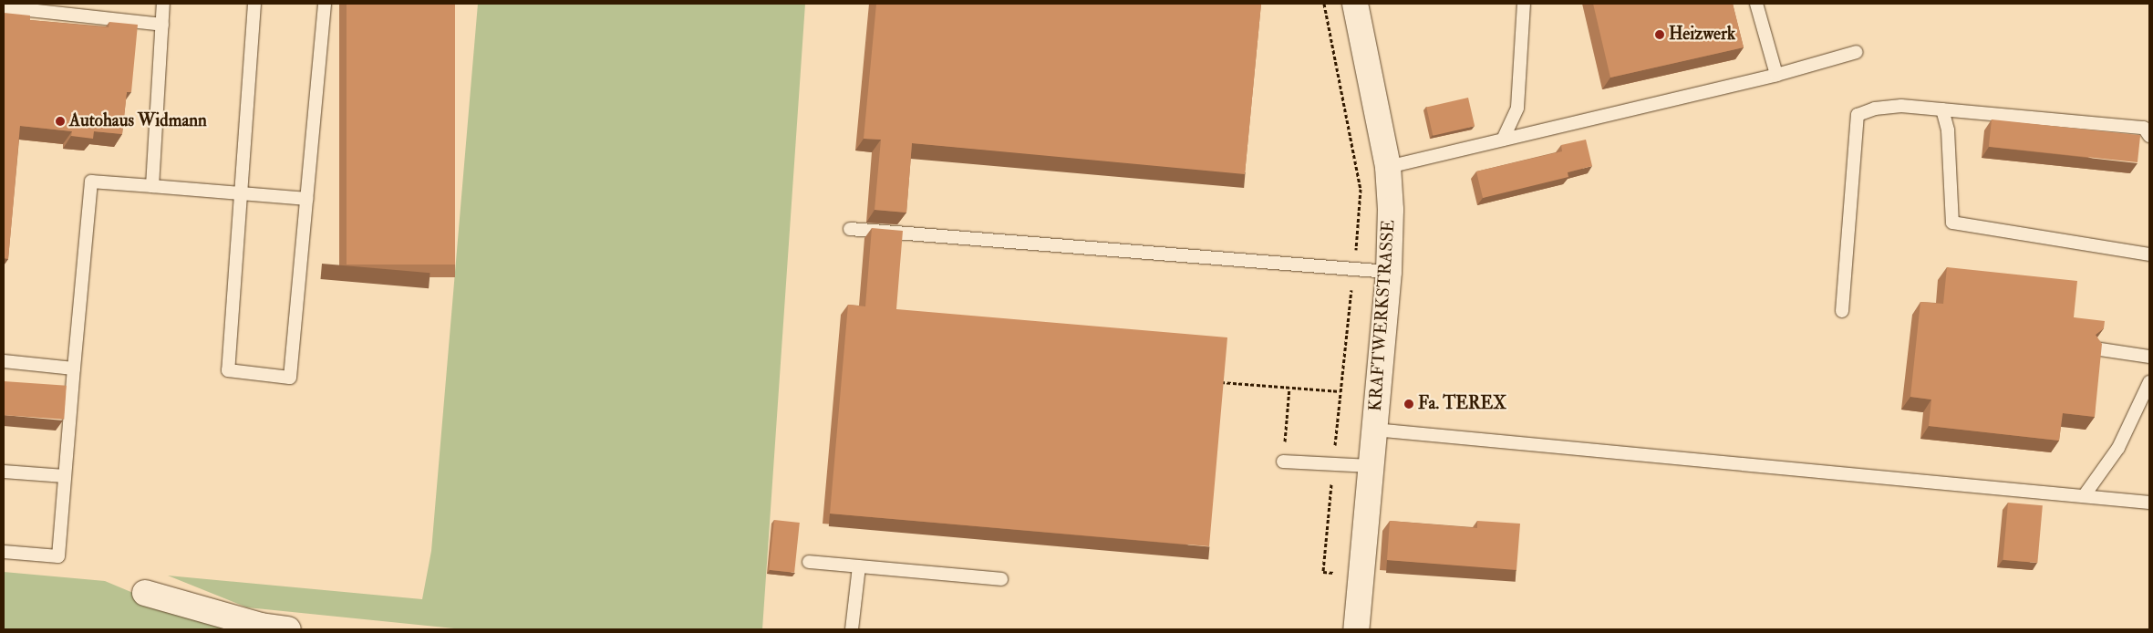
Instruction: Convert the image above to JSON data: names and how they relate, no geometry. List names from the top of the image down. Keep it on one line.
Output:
{"streets":{"street":["KRAFTWERKSTRASSE"]},"places":["Heizwerk","Autohaus Widmann","Fa. TEREX"]}
